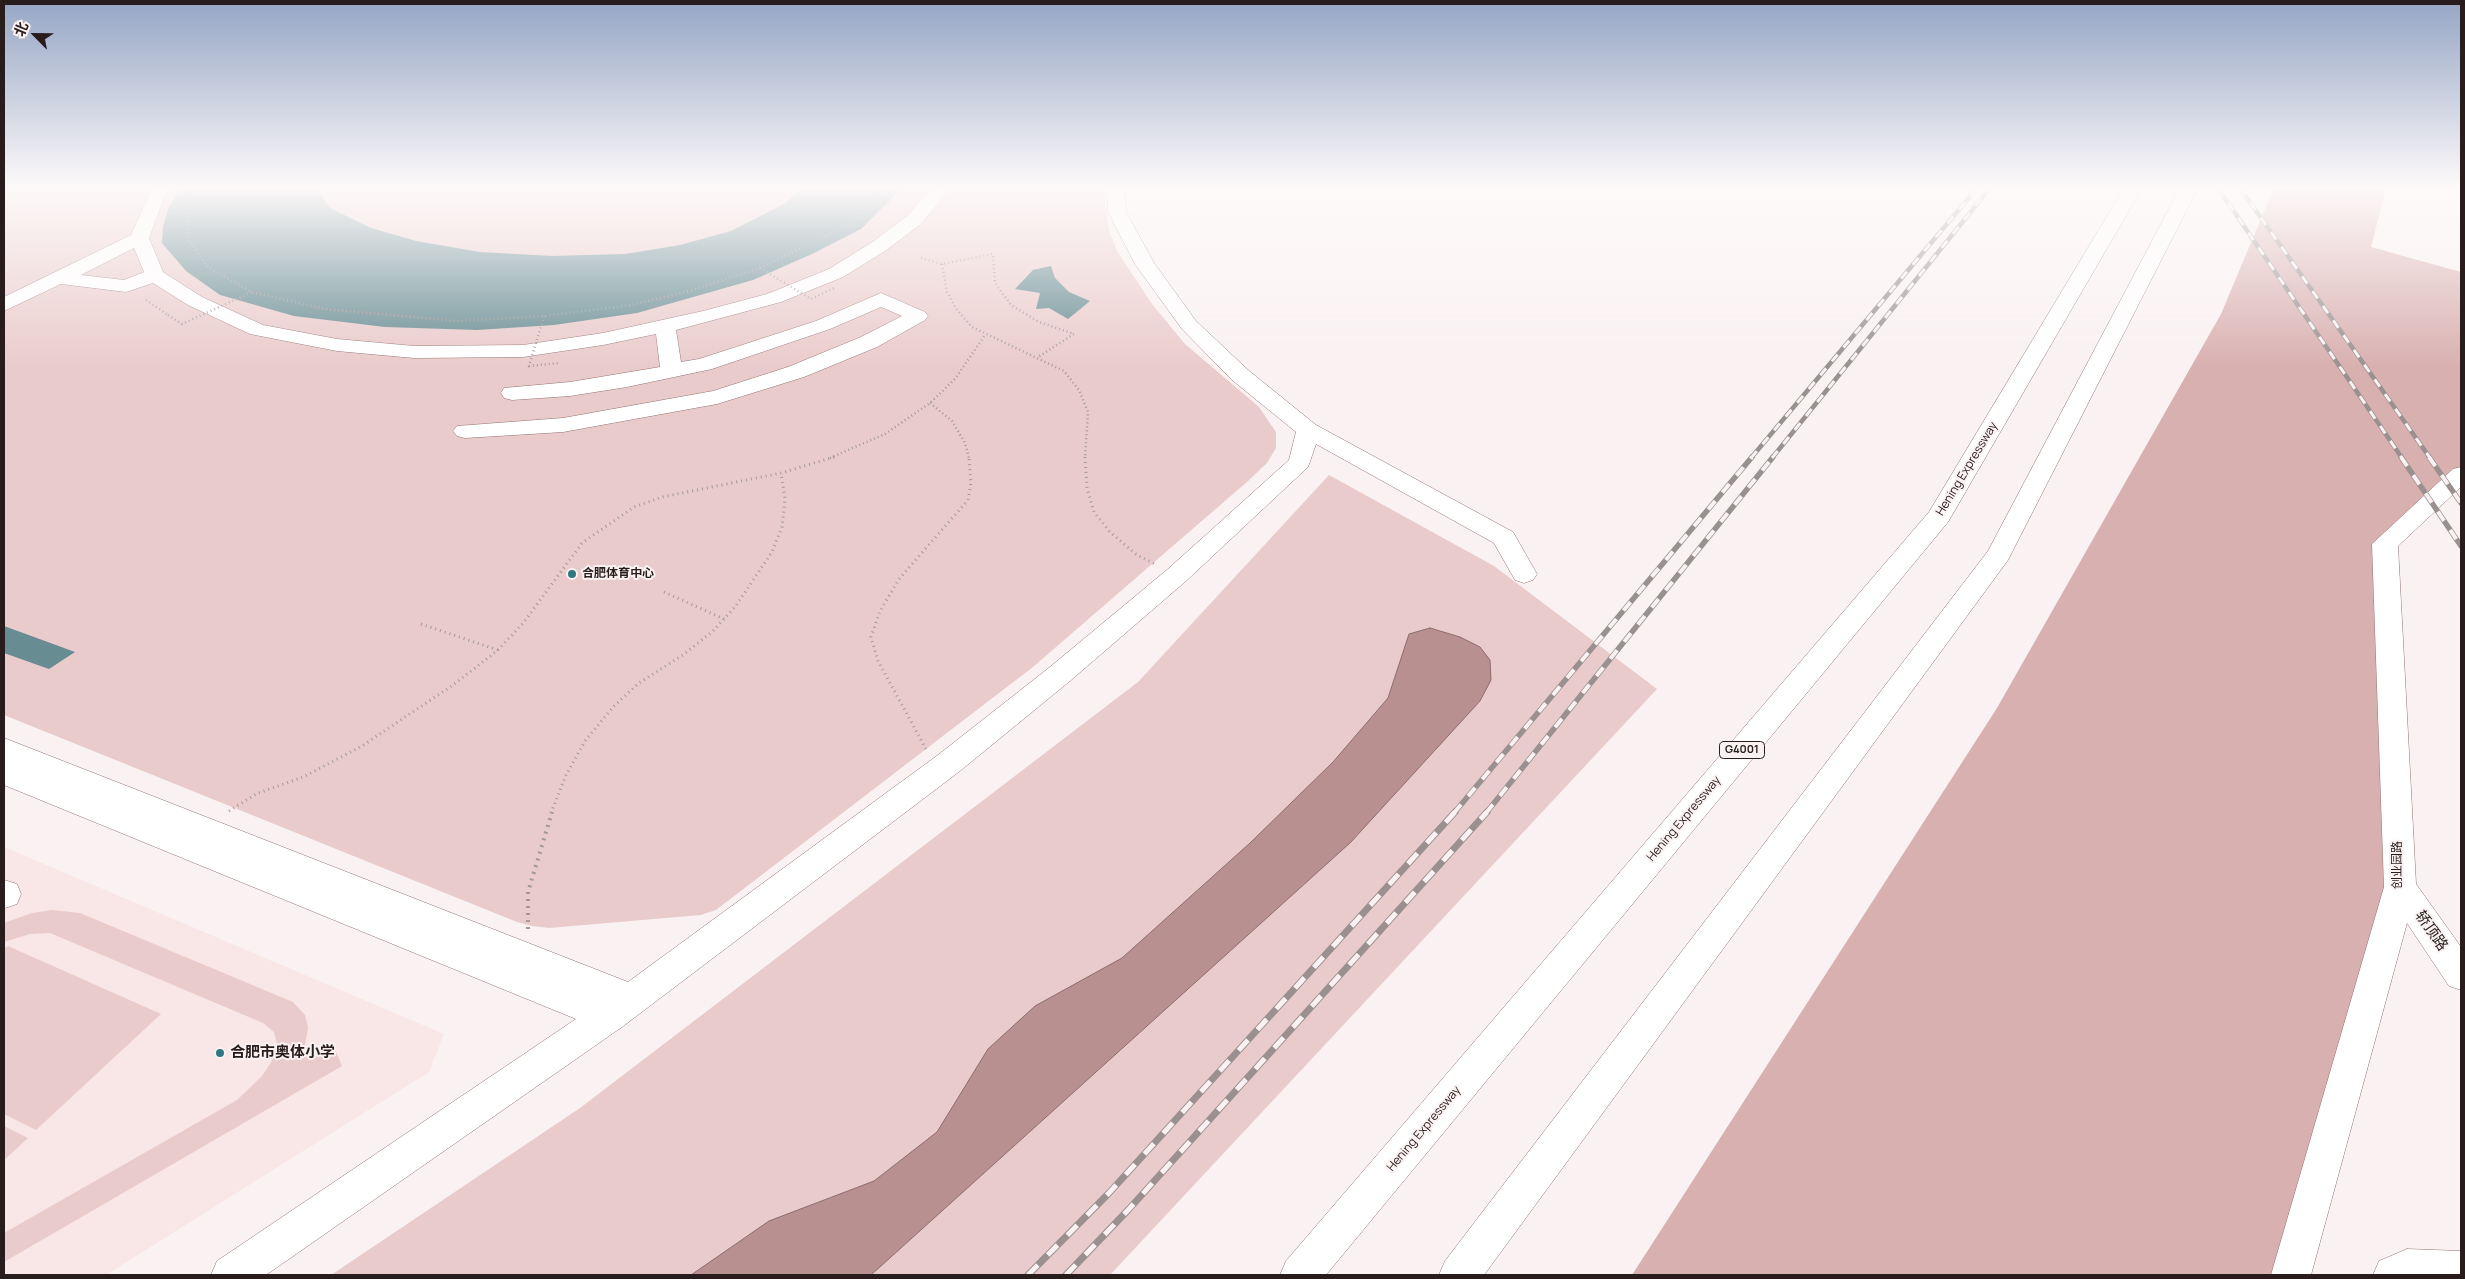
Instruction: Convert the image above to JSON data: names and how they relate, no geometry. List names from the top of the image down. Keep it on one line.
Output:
{"streets":{"main road":["Hening Expressway","G4001","创业园路","轿顶路"]},"crossings":[["创业园路","轿顶路"]],"places":["合肥体育中心","合肥市奥体小学"],"north":"top left"}
